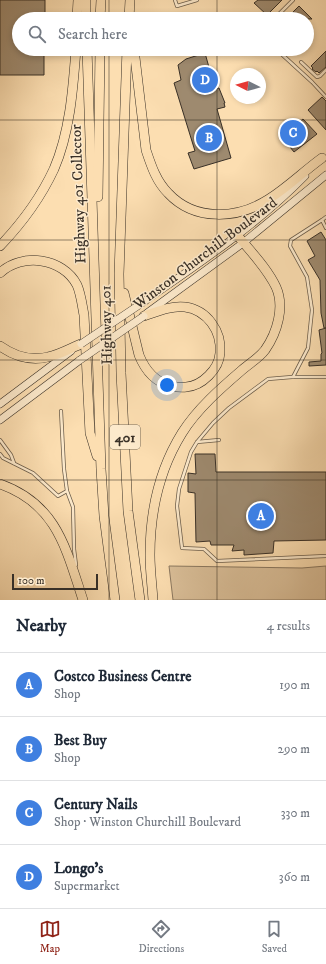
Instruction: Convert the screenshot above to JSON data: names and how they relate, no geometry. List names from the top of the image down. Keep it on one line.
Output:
{"streets":{"highway":["Highway 401 Collector","Highway 401","401"],"main road":["Winston Churchill Boulevard"]},"crossings":[["Highway 401 Collector","Highway 401"],["Highway 401 Collector","401"],["Highway 401","401"]],"scale_bar":"100 m","north":"left","page":{"search":"Search here","pins":["D","C","B","A"],"scale":"100 m","heading":["Nearby","4 results"],"list":[{"mark":"A","name":"Costco Business Centre","note":"Shop","value":"190 m"},{"mark":"B","name":"Best Buy","note":"Shop","value":"290 m"},{"mark":"C","name":"Century Nails","note":"Shop · Winston Churchill Boulevard","value":"330 m"},{"mark":"D","name":"Longo's","note":"Supermarket","value":"360 m"}],"nav":["Map","Directions","Saved"]}}
